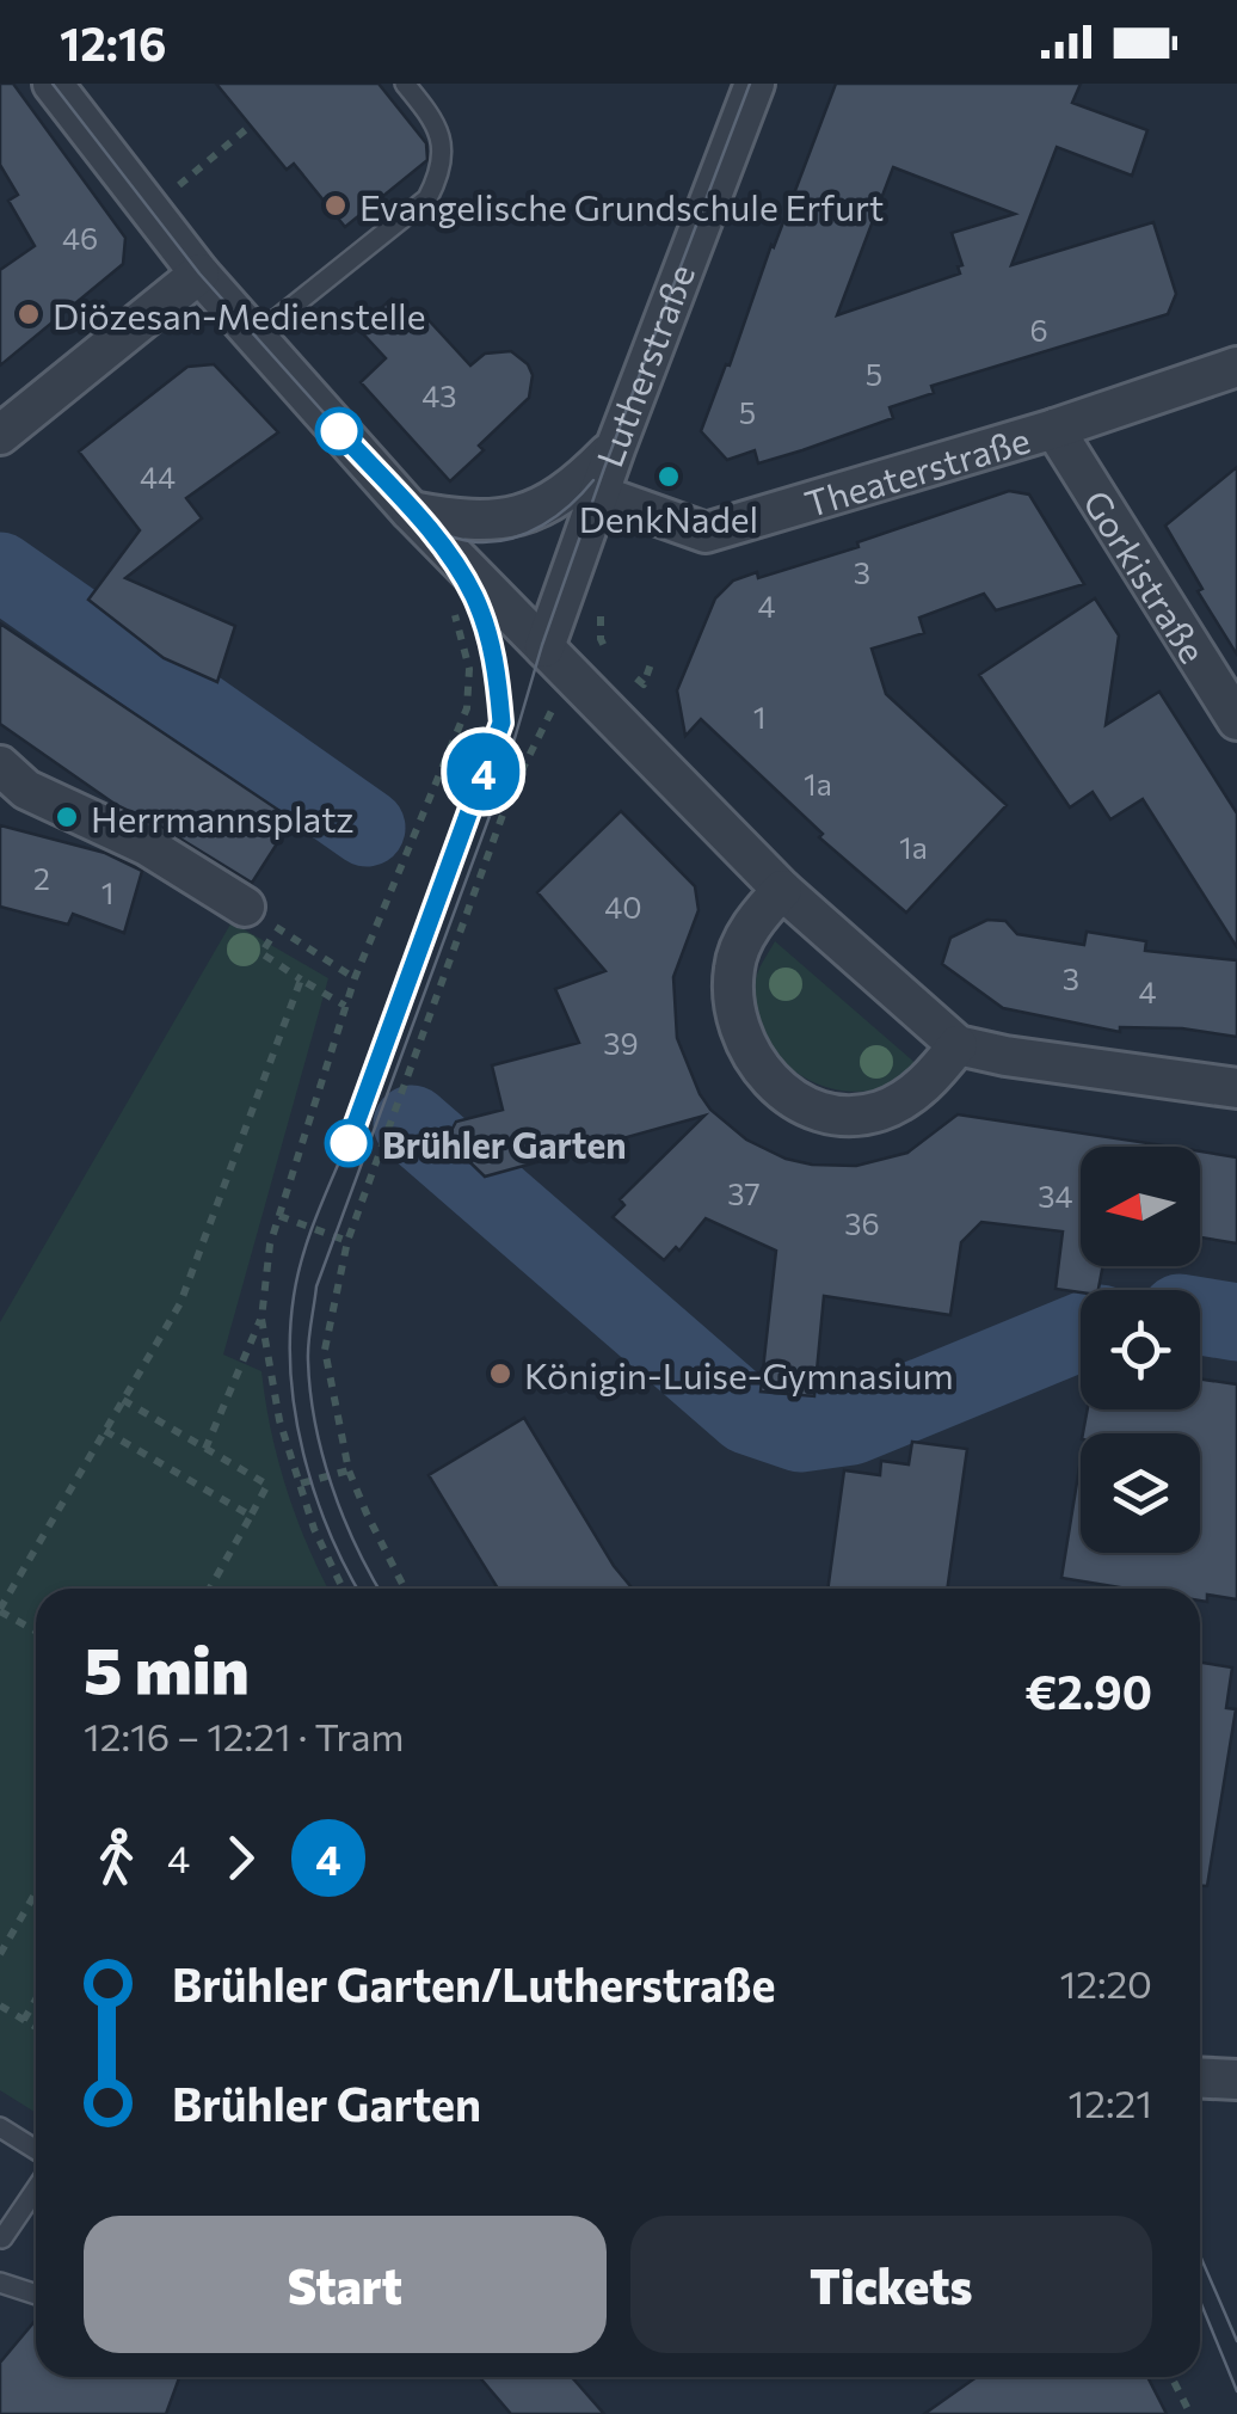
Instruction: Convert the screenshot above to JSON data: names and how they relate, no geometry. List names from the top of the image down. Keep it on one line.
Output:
{"streets":{"street":["Lutherstraße","Theaterstraße","Gorkistraße"]},"crossings":[["Lutherstraße","Theaterstraße"],["Theaterstraße","Gorkistraße"]],"places":["Evangelische Grundschule Erfurt","Diözesan-Medienstelle","DenkNadel","Herrmannsplatz","Brühler Garten","Königin-Luise-Gymnasium"],"lines":["tram line 4"],"house_numbers":["46","6","5","43","5","44","3","4","1","1a","1a","2","1","40","3","4","39","37","34","36"],"north":"left","page":{"status":"12:16","on_map":"4","heading":["5 min","12:16 – 12:21 · Tram","€2.90"],"legs":["4","4"],"list":[{"name":"Brühler Garten/Lutherstraße","value":"12:20"},{"name":"Brühler Garten","value":"12:21"}],"buttons":["Start","Tickets"]}}
